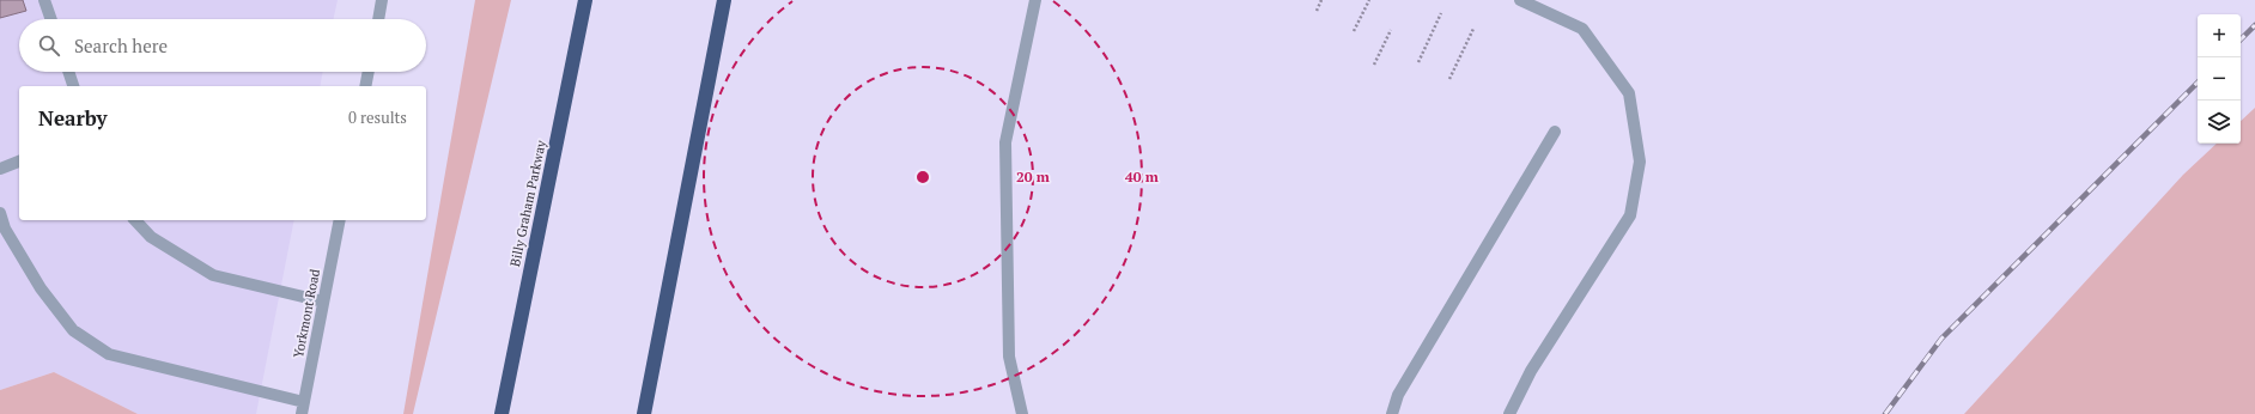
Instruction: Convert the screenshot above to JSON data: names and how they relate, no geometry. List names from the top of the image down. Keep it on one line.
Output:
{"streets":{"highway":["Billy Graham Parkway"],"street":["Yorkmont Road"]},"page":{"map_buttons":["+","−"],"search":"Search here","heading":["Nearby","0 results"]},"rings":["20 m","40 m"]}
